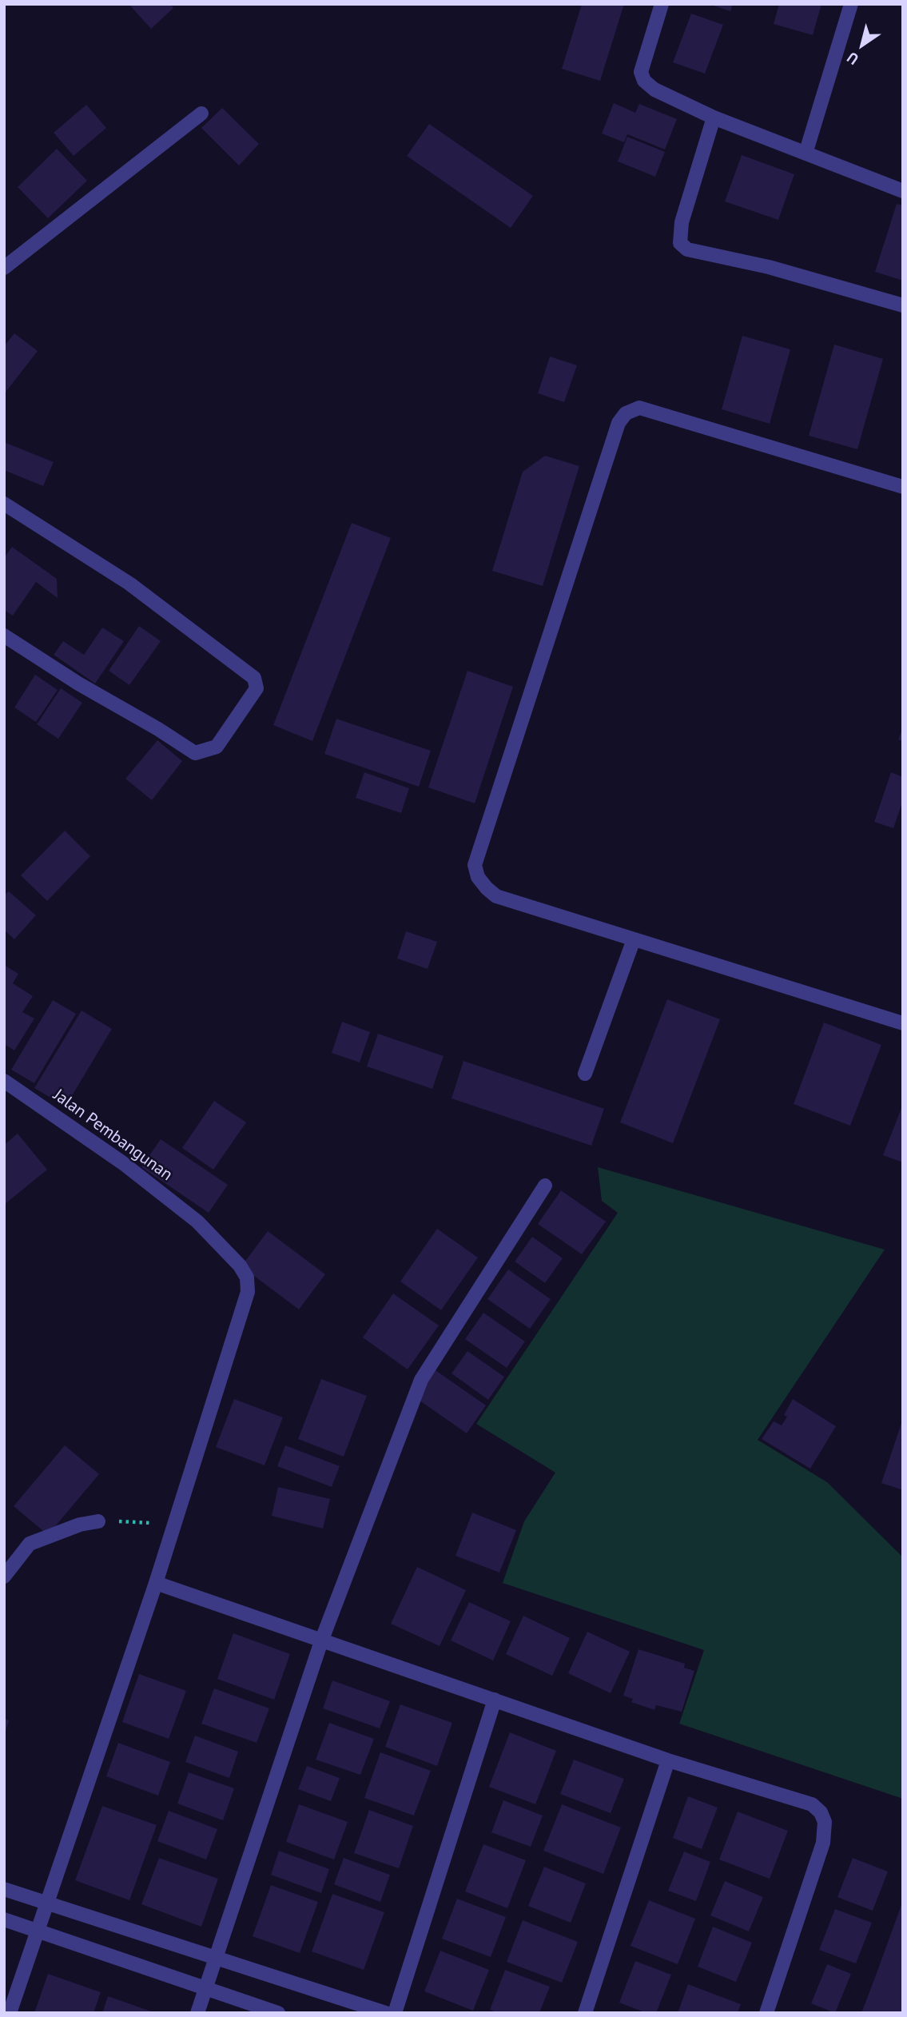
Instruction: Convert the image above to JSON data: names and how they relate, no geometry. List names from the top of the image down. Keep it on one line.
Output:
{"streets":{"street":["Jalan Pembangunan"]},"north":"bottom left"}
